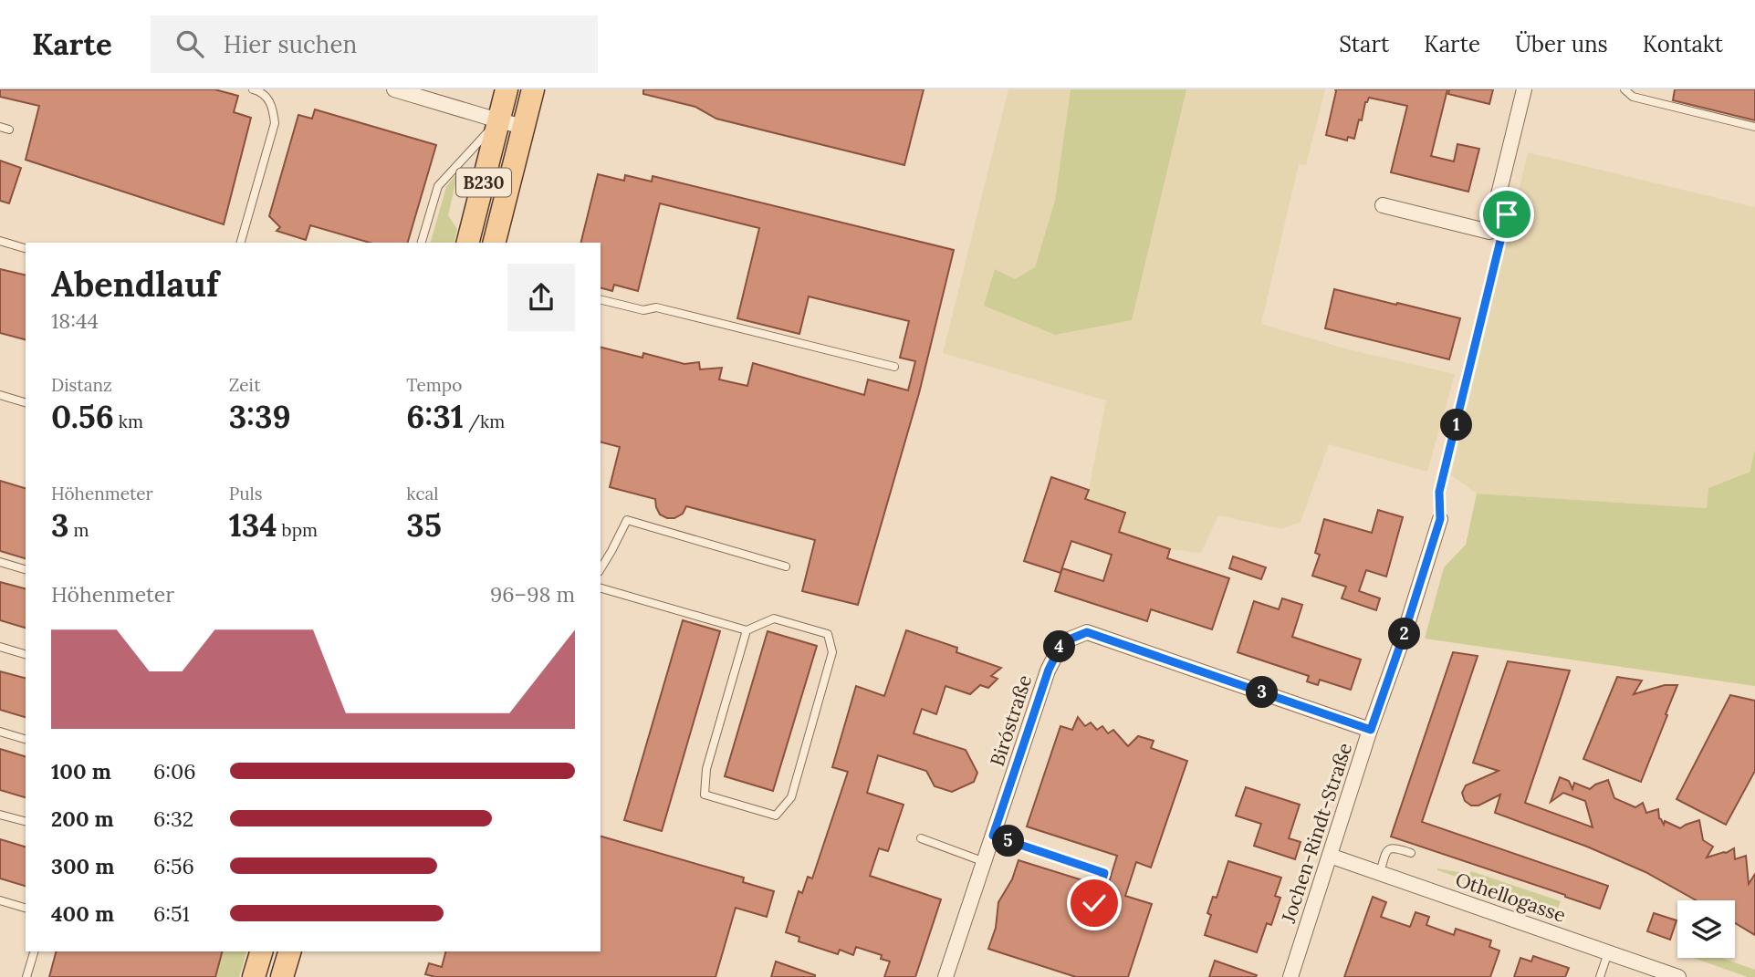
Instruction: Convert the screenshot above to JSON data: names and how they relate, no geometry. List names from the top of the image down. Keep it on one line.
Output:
{"streets":{"main road":["B230"],"street":["Biróstraße","Jochen-Rindt-Straße","Othellogasse"]},"crossings":[["Biróstraße","Jochen-Rindt-Straße"],["Jochen-Rindt-Straße","Othellogasse"]],"page":{"header":"Karte","search":"Hier suchen","nav":["Start","Karte","Über uns","Kontakt"],"heading":["Abendlauf","18:44"],"stats":[["Distanz","0.56 km"],["Zeit","3:39"],["Tempo","6:31 /km"],["Höhenmeter","3 m"],["Puls","134 bpm"],["kcal","35"]],"pins":["1","2","4","3","5"],"chart":["Höhenmeter","96–98 m"],"list":[{"name":"100 m","note":"6:06"},{"name":"200 m","note":"6:32"},{"name":"300 m","note":"6:56"},{"name":"400 m","note":"6:51"}]}}
